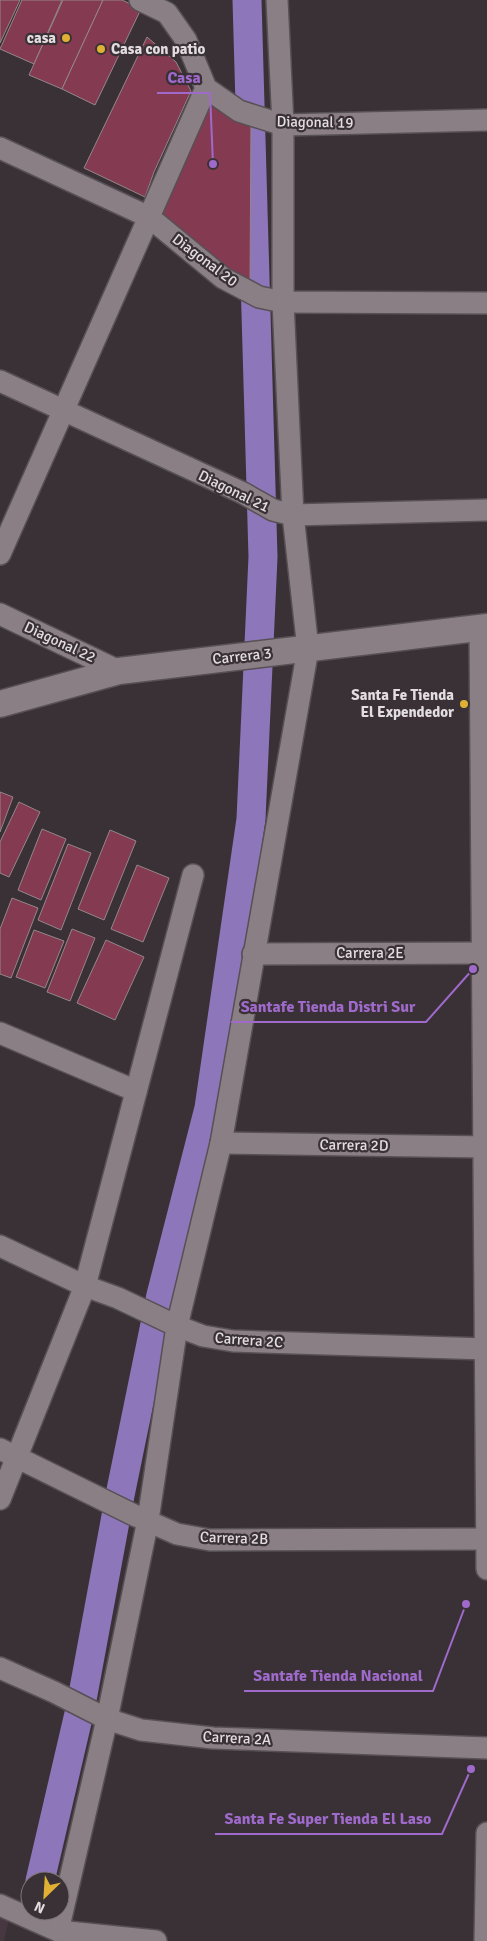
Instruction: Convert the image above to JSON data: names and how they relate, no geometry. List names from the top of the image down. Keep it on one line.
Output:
{"streets":{"street":["Diagonal 19","Diagonal 20","Diagonal 21","Diagonal 22","Carrera 3","Carrera 2E","Carrera 2D","Carrera 2C","Carrera 2B","Carrera 2A"]},"crossings":[["Diagonal 22","Carrera 3"]],"places":["casa","Casa con patio","Casa","Santa Fe Tienda El Expendedor","Santafe Tienda Distri Sur","Santafe Tienda Nacional","Santa Fe Super Tienda El Laso"],"north":"bottom left"}
